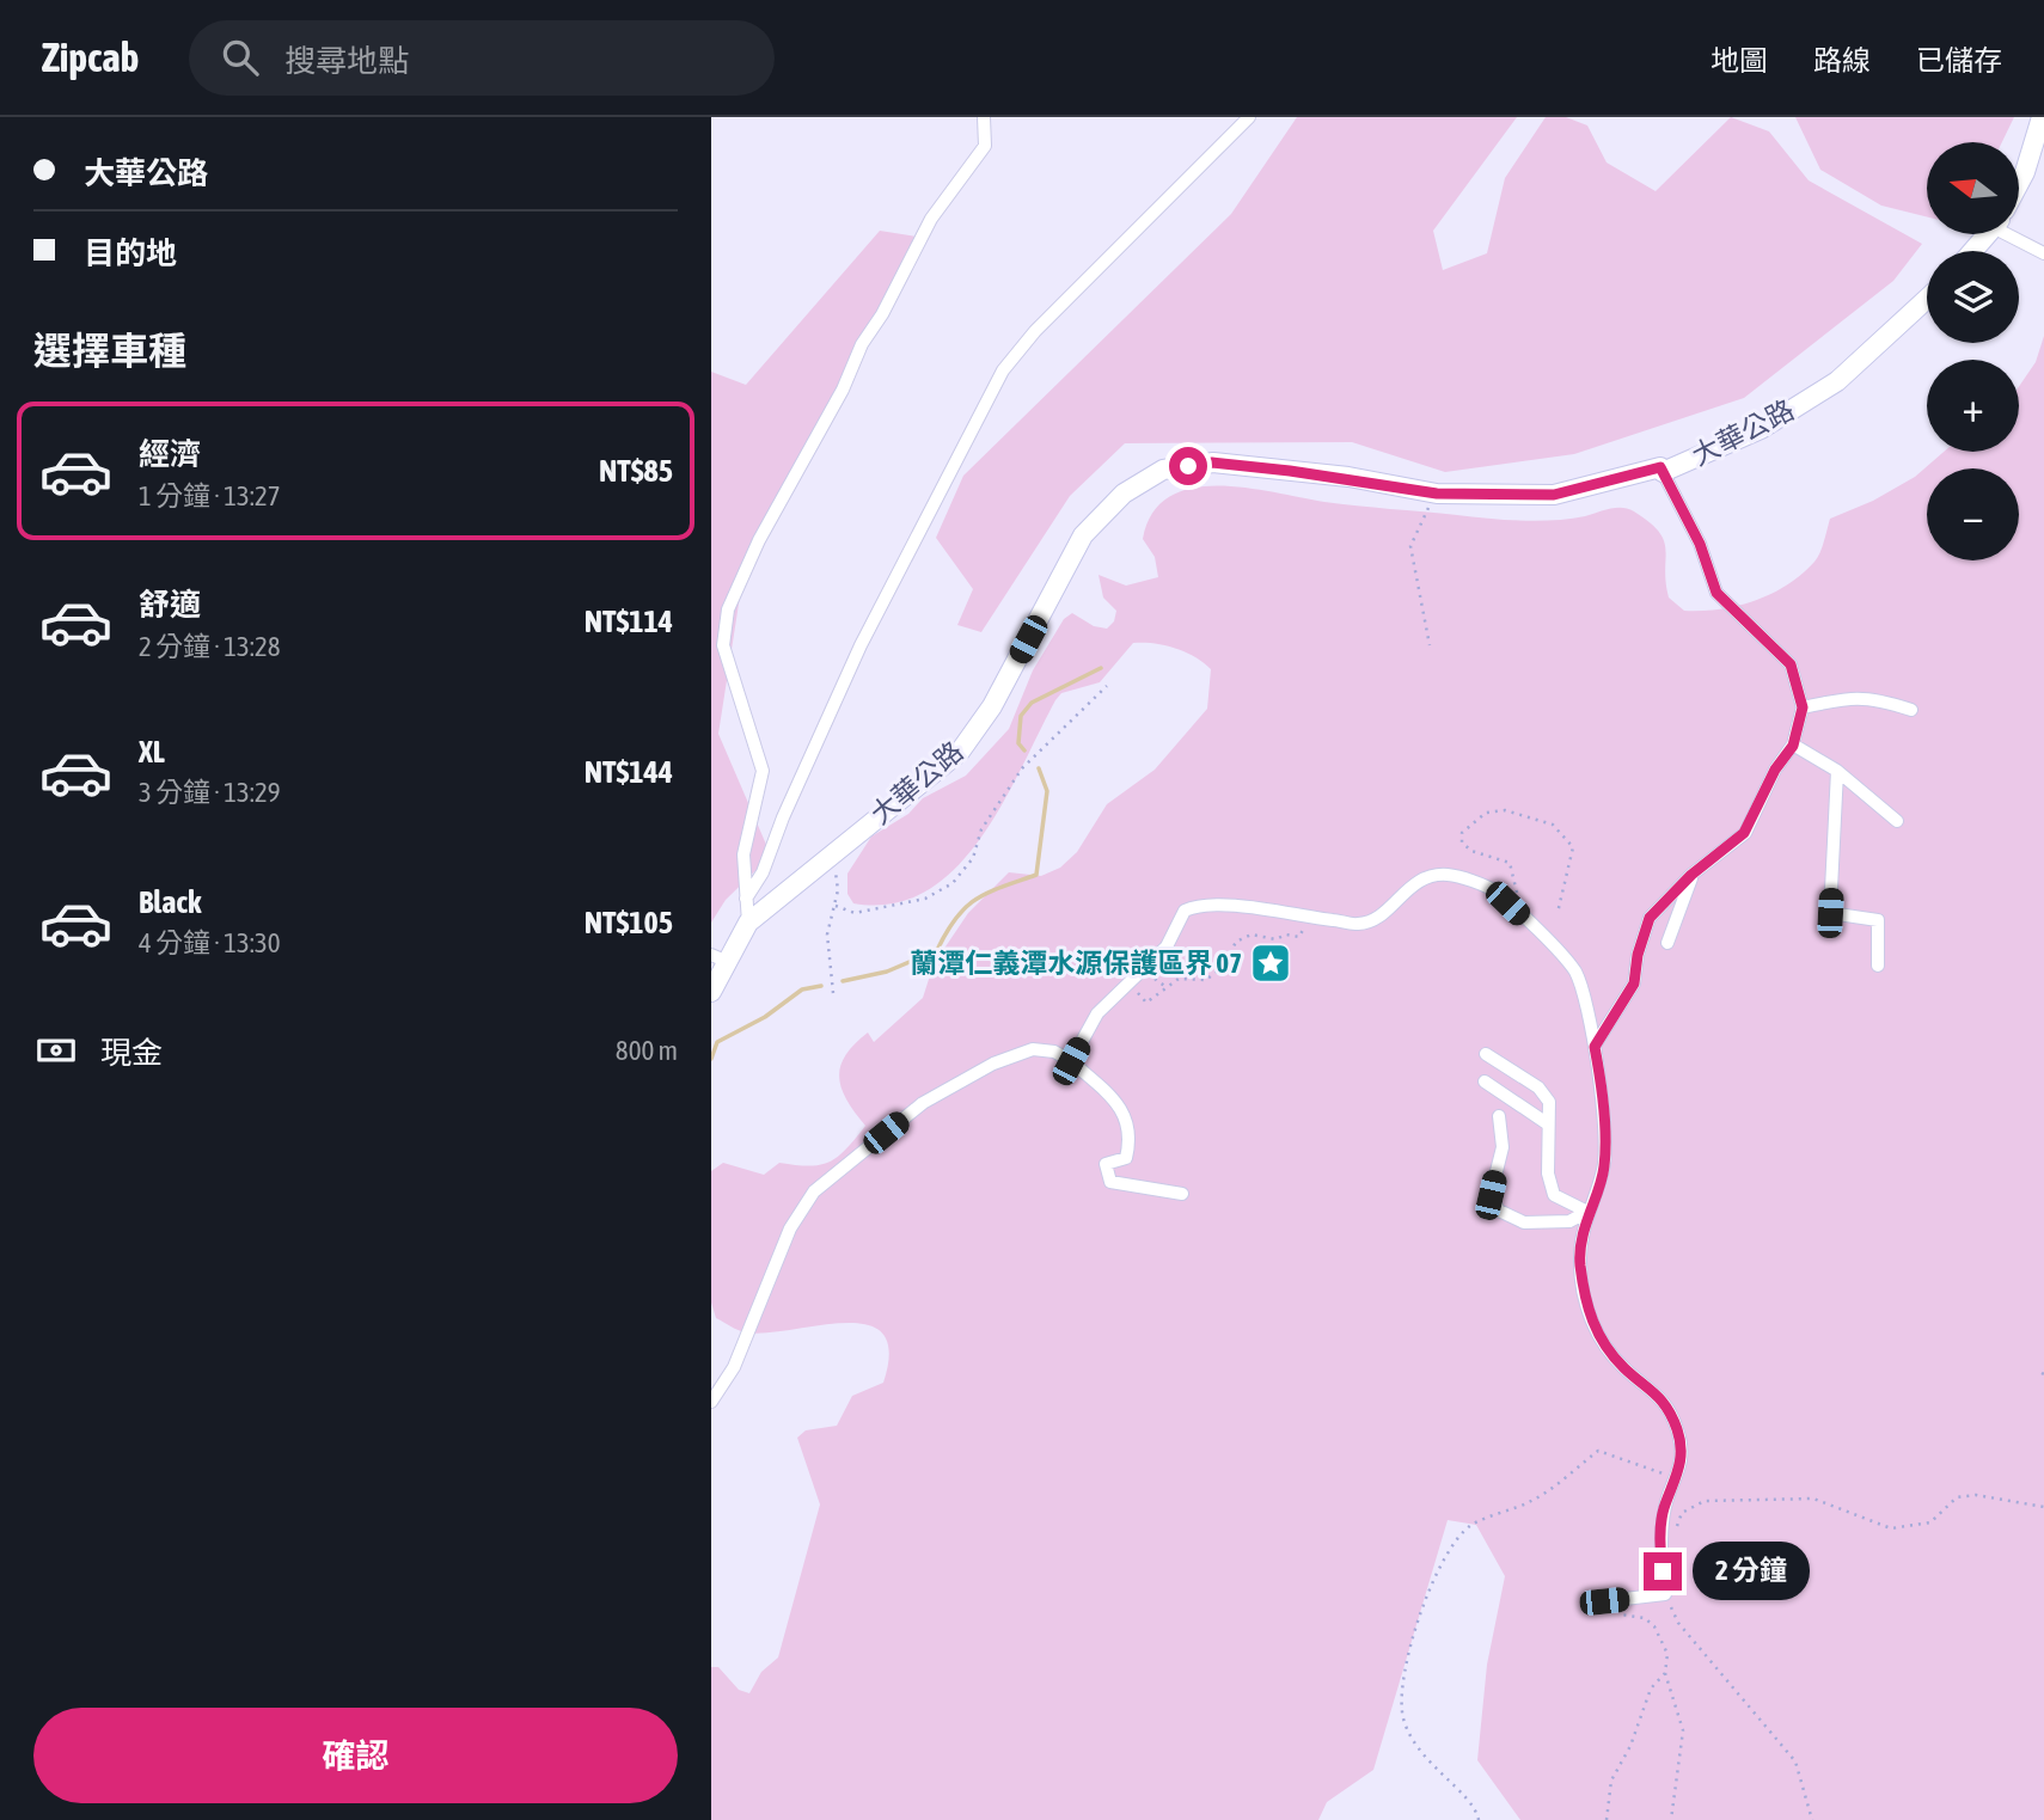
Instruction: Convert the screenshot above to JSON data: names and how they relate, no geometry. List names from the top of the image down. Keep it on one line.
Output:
{"streets":{"main road":["大華公路"]},"places":{"place":["蘭潭仁義潭水源保護區界 07"]},"north":"left","page":{"header":"Zipcab","search":"搜尋地點","nav":["地圖","路線","已儲存"],"banner":["大華公路","目的地"],"map_buttons":["+","−"],"heading":"選擇車種","list":[{"name":"經濟","note":"1 分鐘 · 13:27","value":"NT$85"},{"name":"舒適","note":"2 分鐘 · 13:28","value":"NT$114"},{"name":"XL","note":"3 分鐘 · 13:29","value":"NT$144"},{"name":"Black","note":"4 分鐘 · 13:30","value":"NT$105"}],"pay":["現金","800 m"],"bubble":"2 分鐘","buttons":"確認"}}
